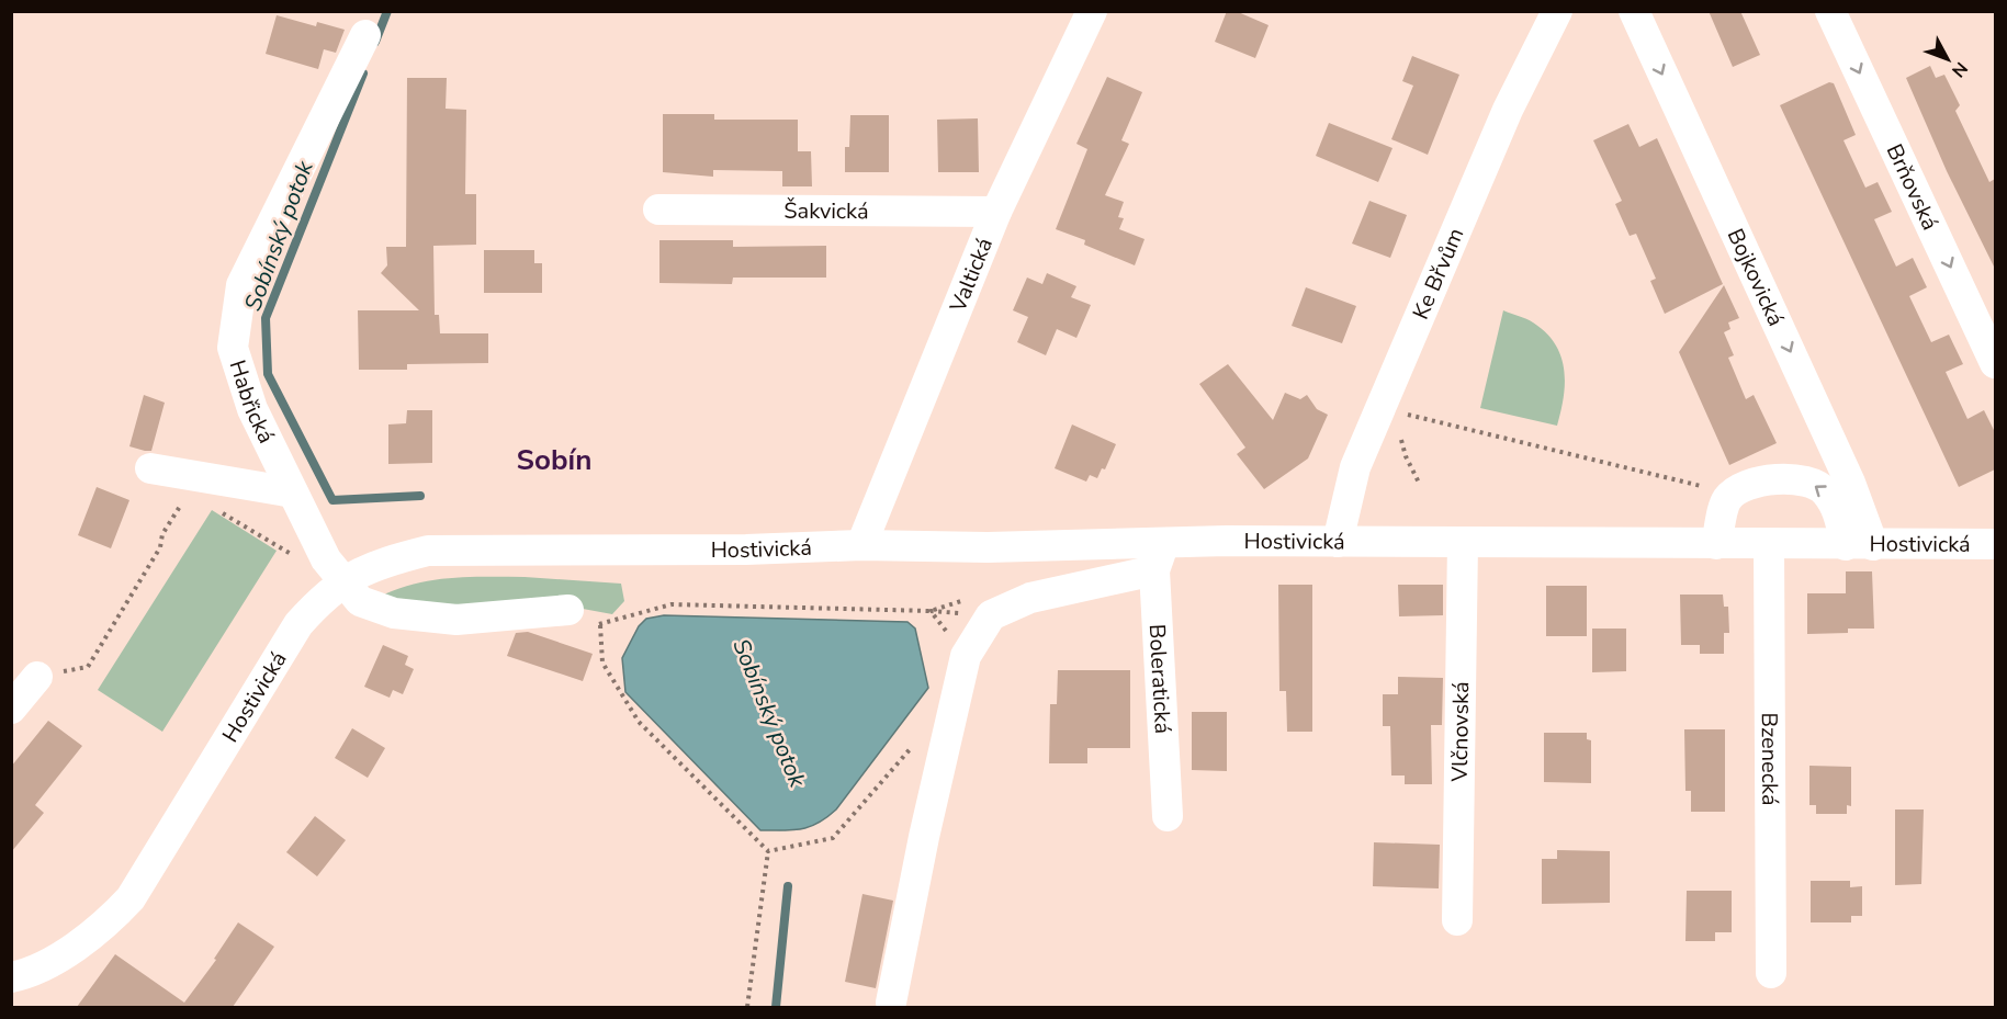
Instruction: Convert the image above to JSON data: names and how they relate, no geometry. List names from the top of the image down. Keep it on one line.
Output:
{"streets":{"street":["Brňovská","Šakvická","Ke Břvům","Valtická","Bojkovická","Habřická","Hostivická","Boleratická","Vlčnovská","Bzenecká"]},"crossings":[["Šakvická","Valtická"],["Ke Břvům","Hostivická"],["Valtická","Hostivická"],["Bojkovická","Hostivická"],["Habřická","Hostivická"],["Hostivická","Boleratická"],["Hostivická","Vlčnovská"],["Hostivická","Bzenecká"]],"one_way":["Brňovská","Bojkovická"],"districts":["Sobín"],"water":["Sobínský potok"],"north":"bottom right"}
